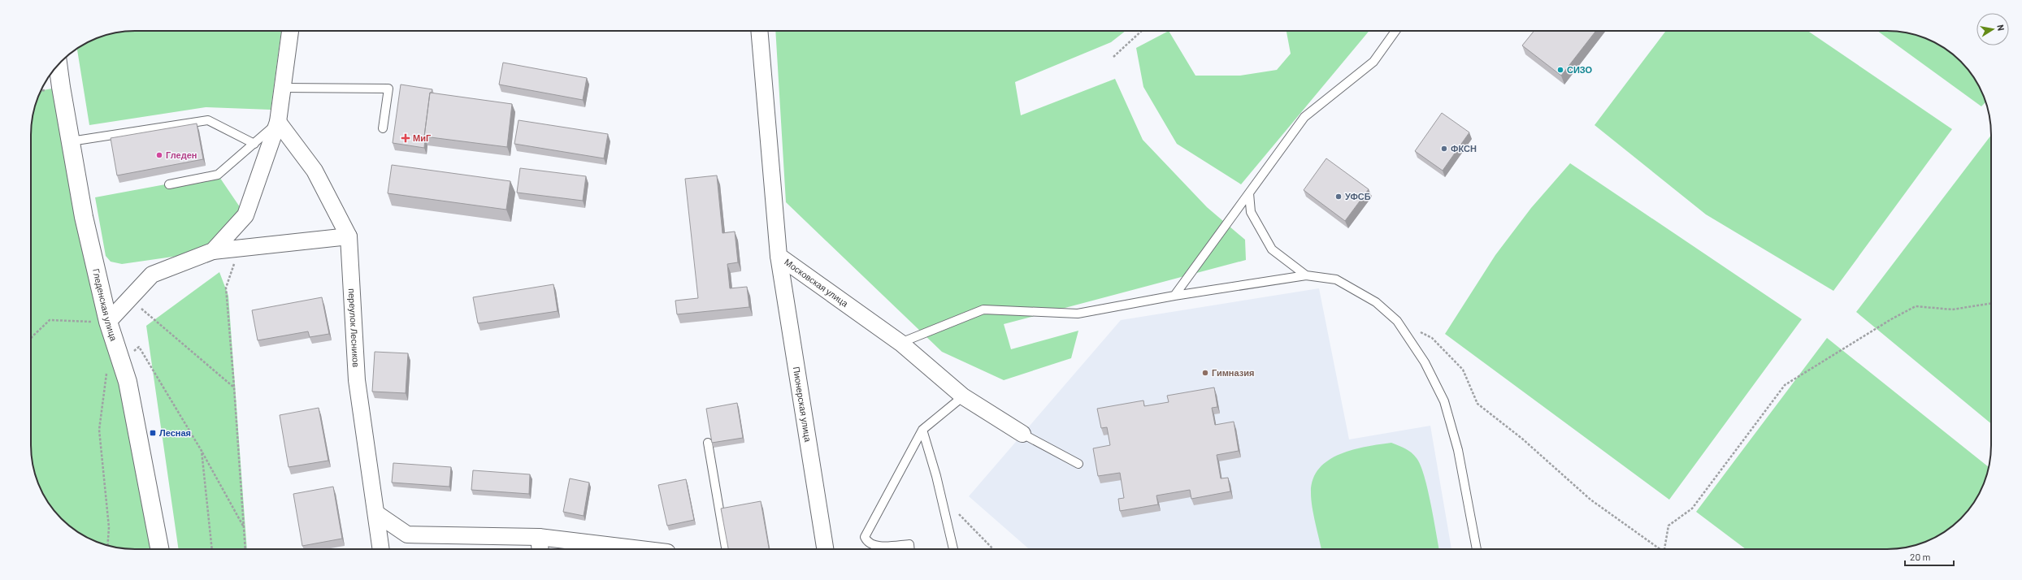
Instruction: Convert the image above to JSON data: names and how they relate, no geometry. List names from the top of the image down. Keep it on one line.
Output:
{"streets":{"main road":["Гледенская улица"],"street":["Московская улица","переулок Лесников","Пионерская улица"]},"crossings":[["Московская улица","Пионерская улица"]],"places":{"other":["СИЗО","ФКСН","Гледен","УФСБ","Гимназия"],"health":["МиГ"],"transit":["Лесная"]},"scale_bar":"20 m","north":"right"}
